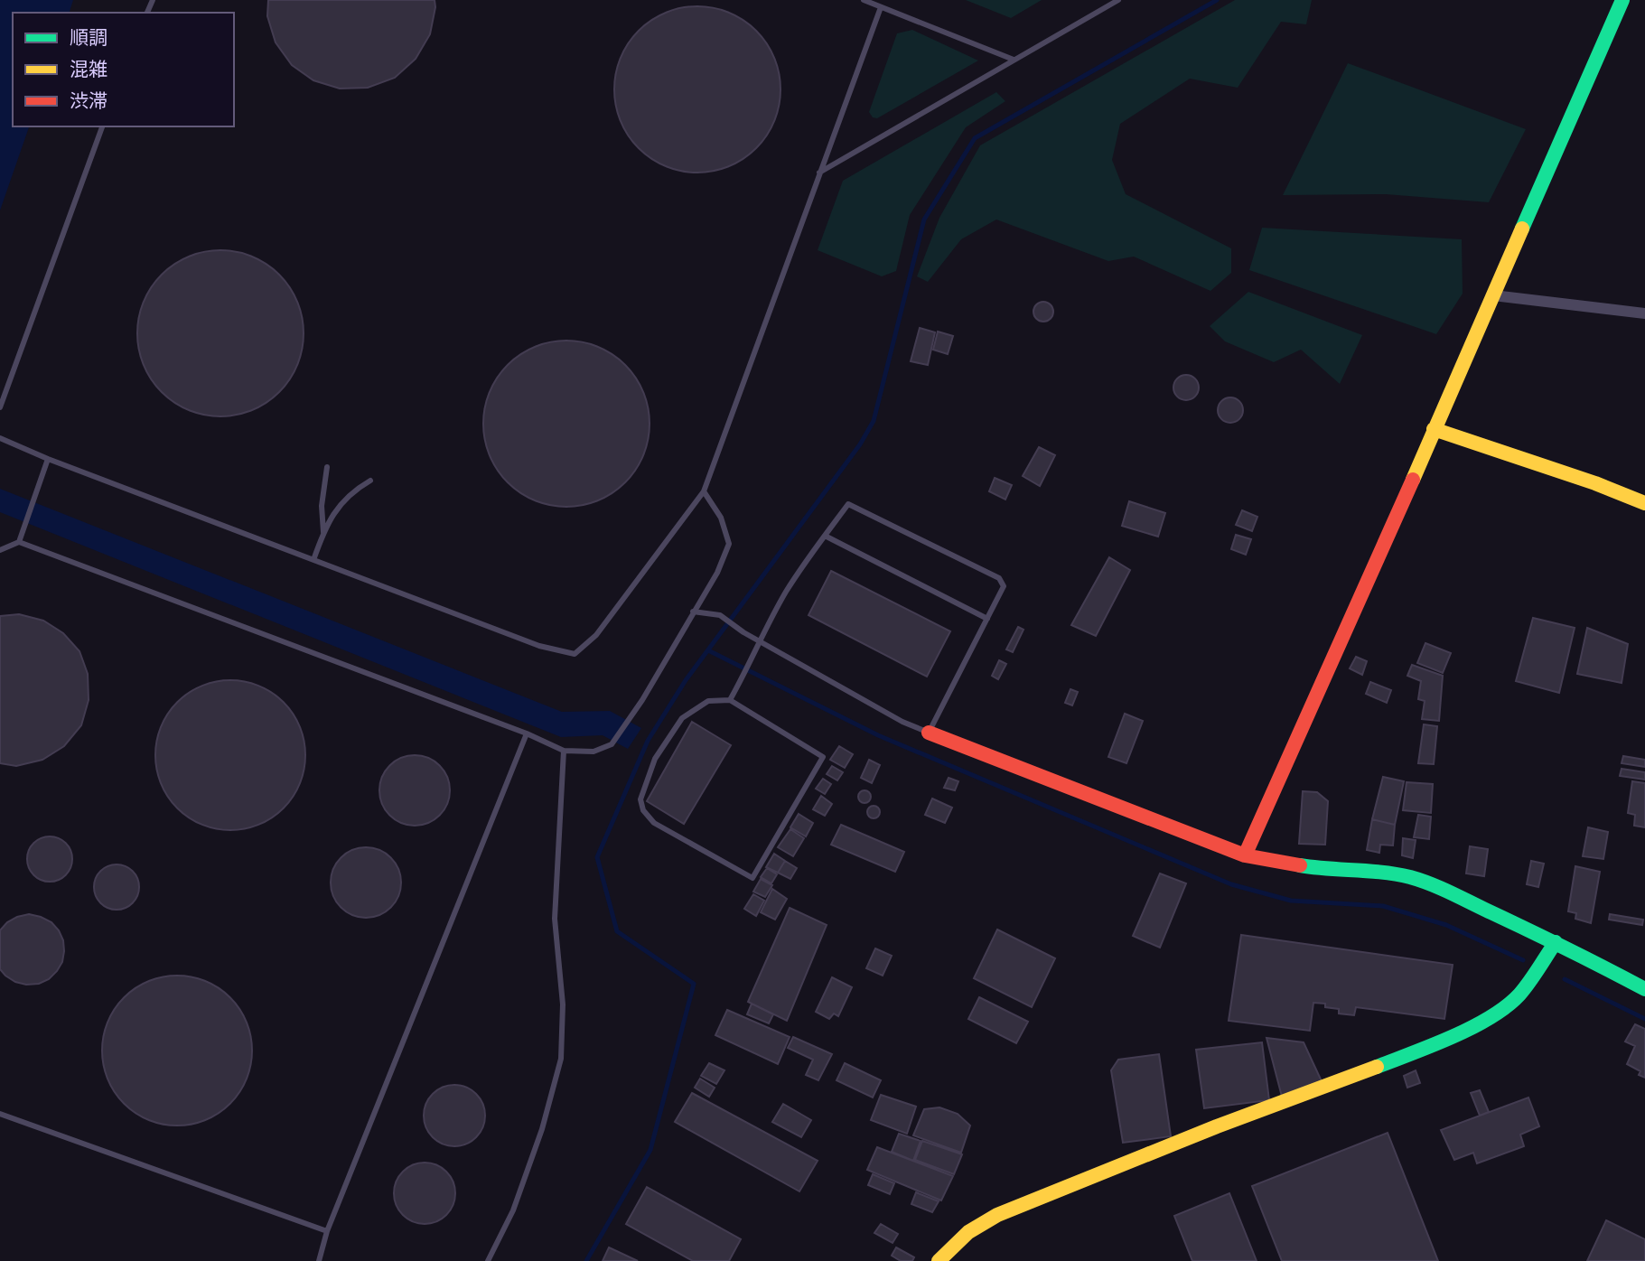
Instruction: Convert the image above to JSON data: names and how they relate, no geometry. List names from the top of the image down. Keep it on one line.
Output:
{"legend":["順調","混雑","渋滞"]}
